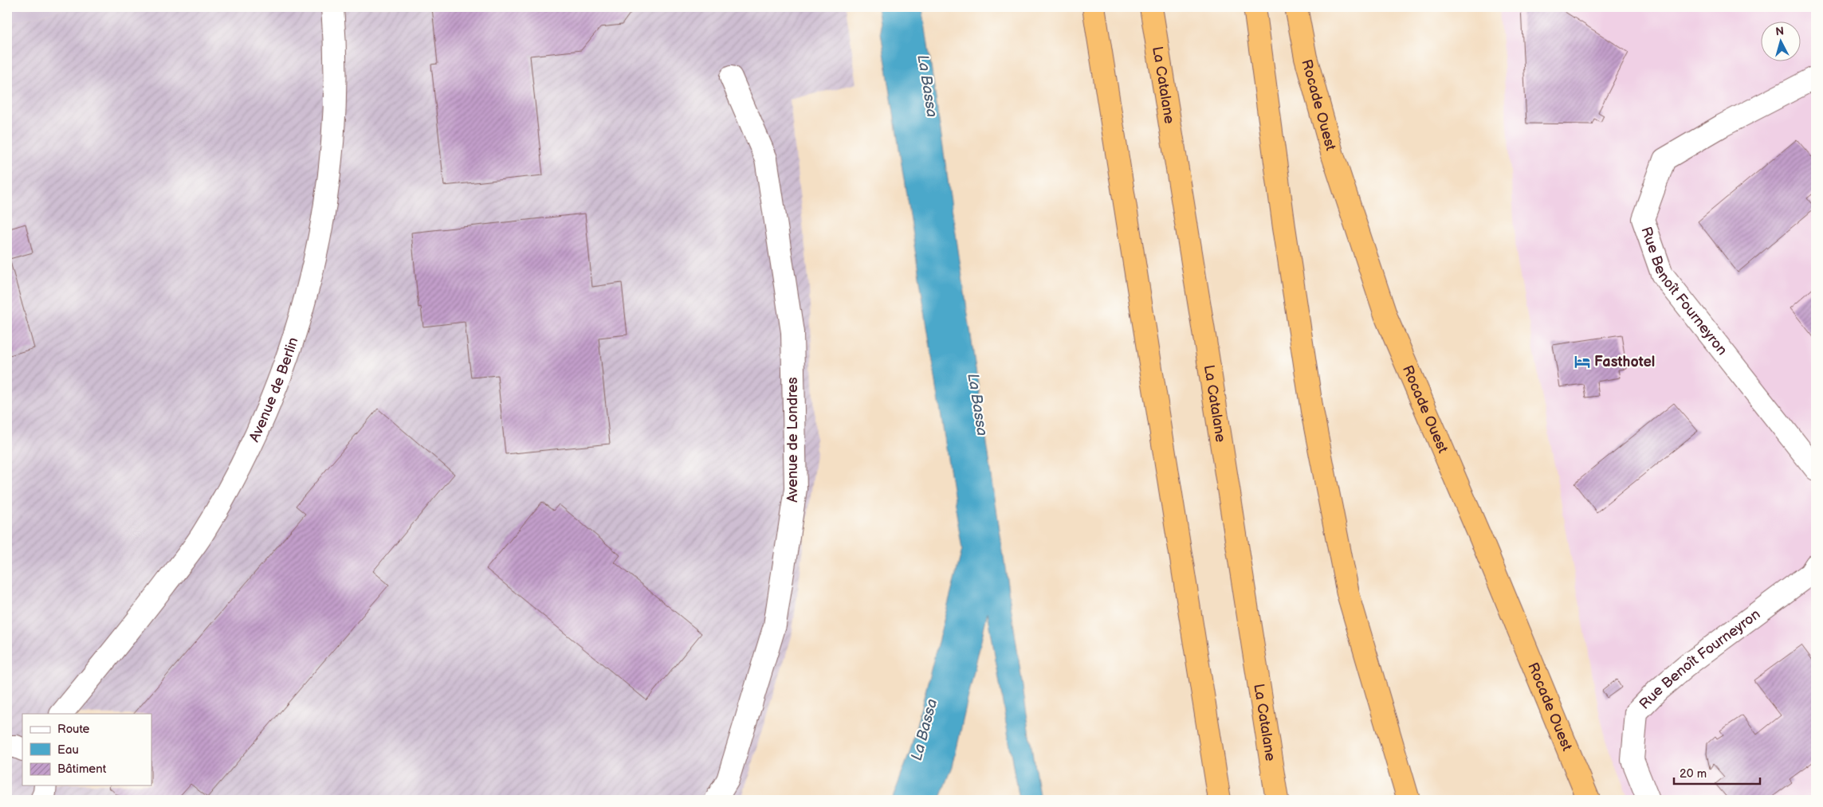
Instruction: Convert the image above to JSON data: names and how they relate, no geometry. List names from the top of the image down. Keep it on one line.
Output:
{"streets":{"highway":["La Catalane","Rocade Ouest"],"street":["Rue Benoît Fourneyron","Avenue de Berlin","Avenue de Londres"]},"water":["La Bassa"],"places":{"hotel":["Fasthotel"]},"legend":["Route","Eau","Bâtiment"],"scale_bar":"20 m","north":"top"}
